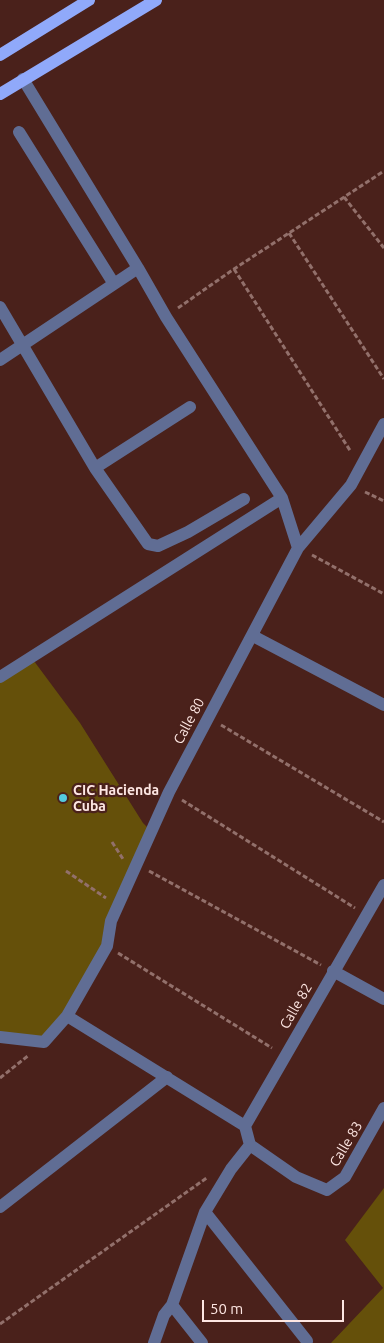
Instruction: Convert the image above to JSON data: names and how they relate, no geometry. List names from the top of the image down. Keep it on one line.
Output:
{"streets":{"street":["Calle 80","Calle 82","Calle 83"]},"places":["CIC Hacienda Cuba"],"scale_bar":"50 m"}
